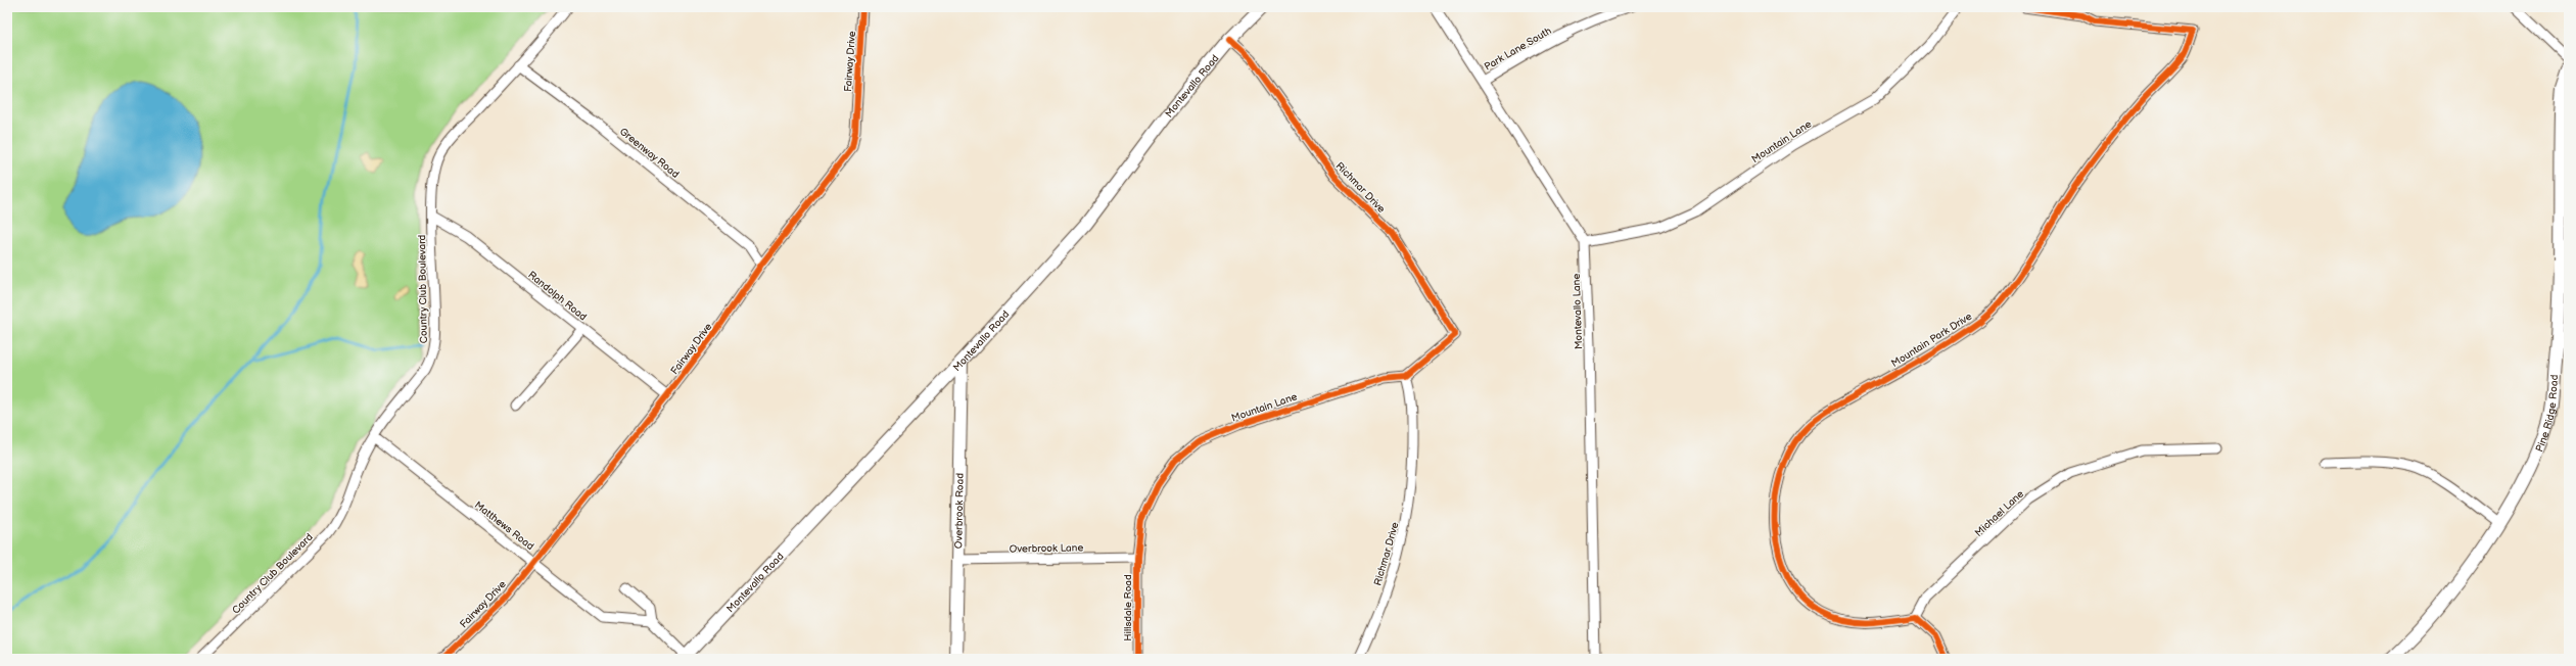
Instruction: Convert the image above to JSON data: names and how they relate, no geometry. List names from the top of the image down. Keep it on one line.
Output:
{"streets":{"main road":["Montevallo Road","Pine Ridge Road","Overbrook Road"],"street":["Park Lane South","Fairway Drive","Mountain Lane","Greenway Road","Richmar Drive","Country Club Boulevard","Randolph Road","Montevallo Lane","Mountain Park Drive","Michael Lane","Matthews Road","Overbrook Lane","Hillsdale Road"]},"crossings":[["Fairway Drive","Greenway Road"],["Fairway Drive","Randolph Road"],["Fairway Drive","Matthews Road"],["Montevallo Road","Richmar Drive"],["Montevallo Road","Overbrook Road"],["Mountain Lane","Richmar Drive"],["Mountain Lane","Montevallo Lane"],["Mountain Lane","Overbrook Lane"],["Mountain Lane","Hillsdale Road"],["Greenway Road","Country Club Boulevard"],["Country Club Boulevard","Randolph Road"],["Country Club Boulevard","Matthews Road"],["Mountain Park Drive","Michael Lane"],["Overbrook Road","Overbrook Lane"],["Overbrook Lane","Hillsdale Road"]]}
